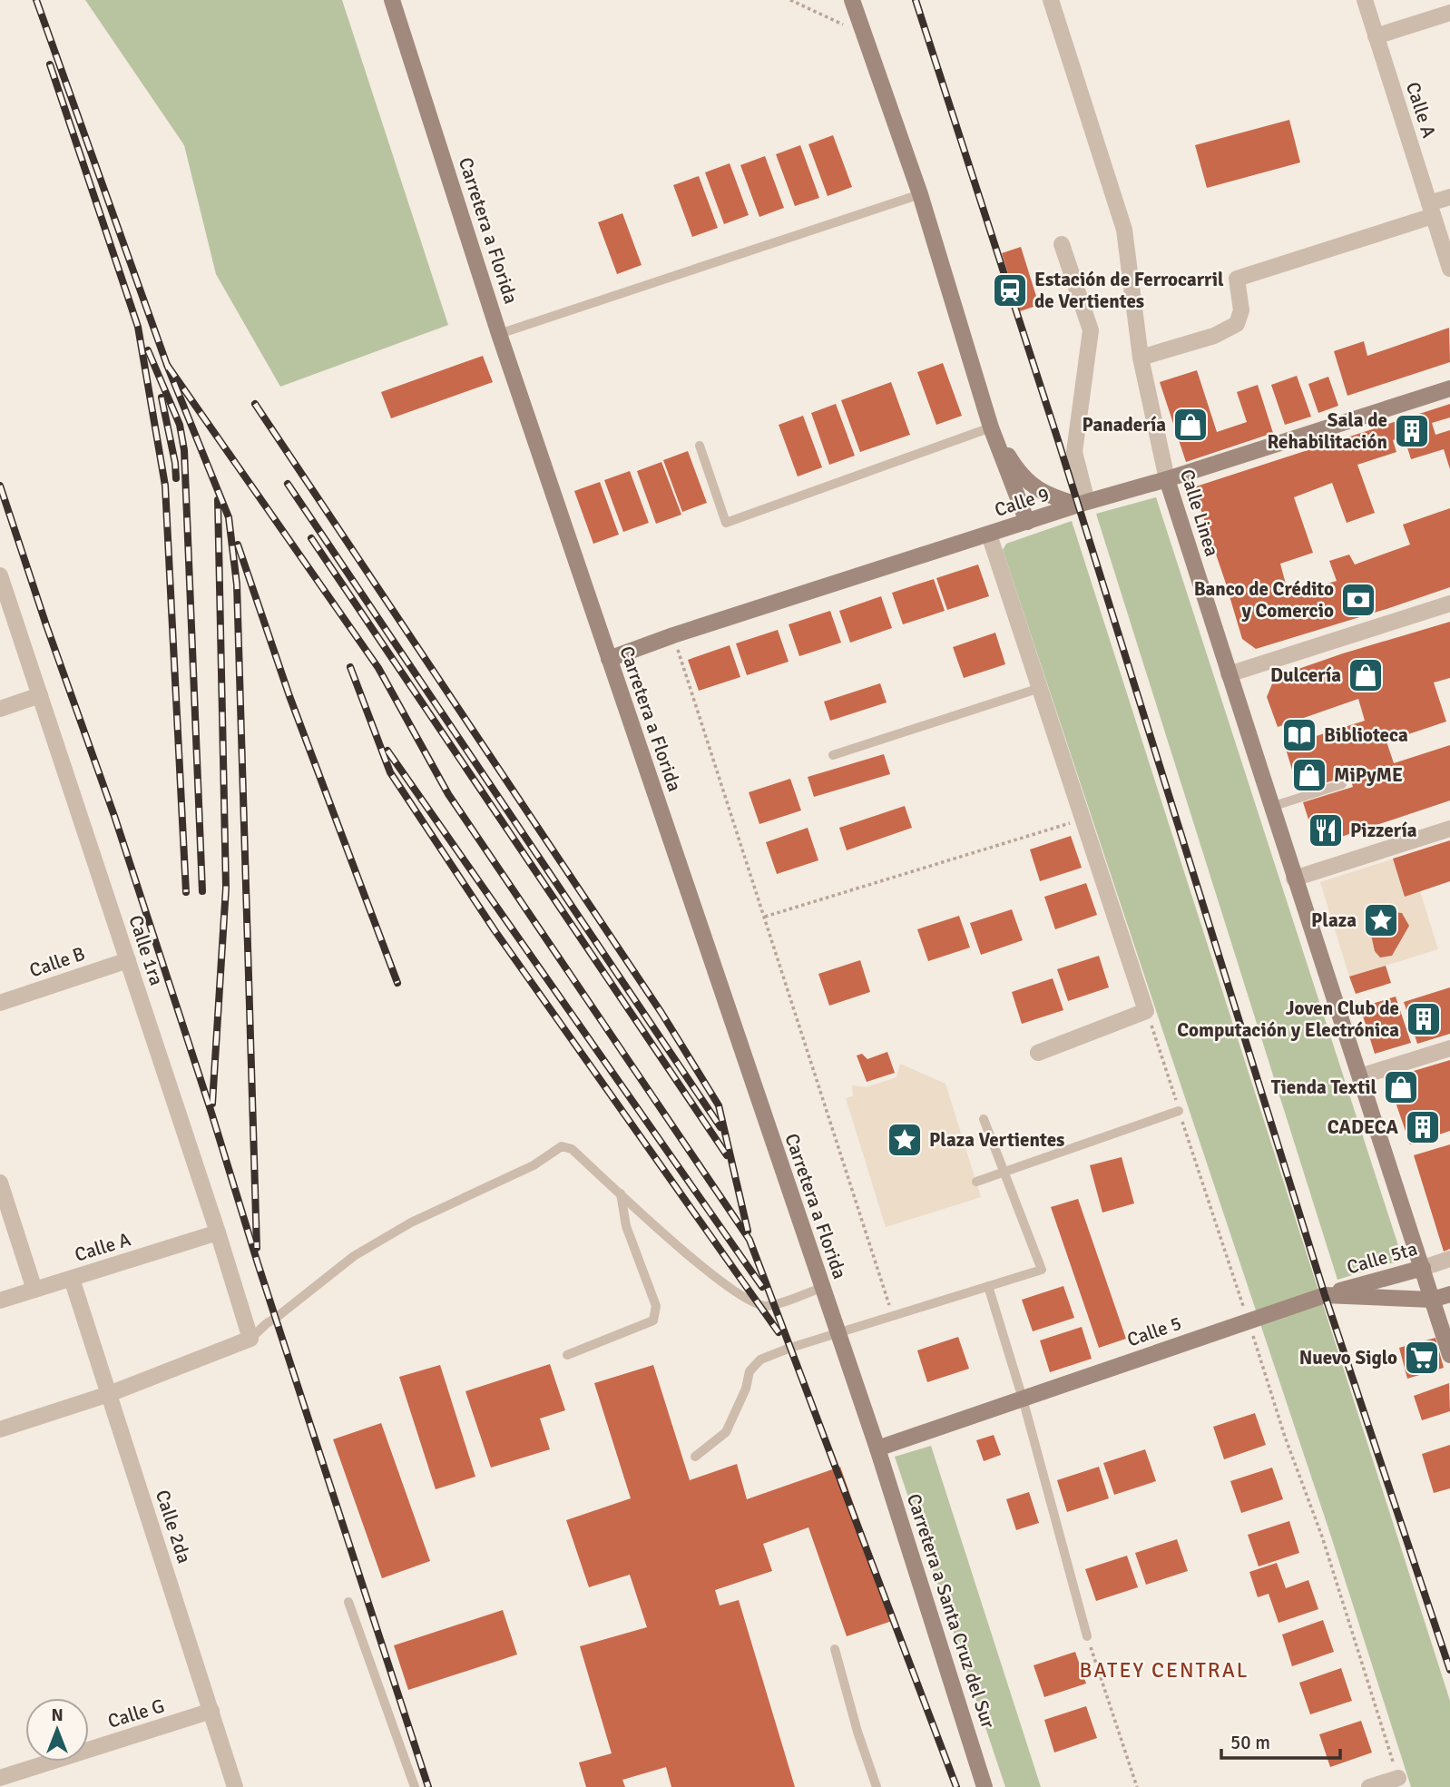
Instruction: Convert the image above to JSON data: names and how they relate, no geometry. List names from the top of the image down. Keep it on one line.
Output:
{"streets":{"main road":["Carretera a Florida","Calle 9","Calle Linea","Calle 5ta","Calle 5","Carretera a Santa Cruz del Sur"],"street":["Calle A","Calle 1ra","Calle B","Calle 2da","Calle G"]},"crossings":[["Calle A","Calle 1ra"],["Calle A","Calle 2da"],["Carretera a Florida","Calle 9"],["Carretera a Florida","Calle 5"],["Carretera a Florida","Carretera a Santa Cruz del Sur"],["Calle 9","Calle Linea"],["Calle Linea","Calle 5ta"],["Calle Linea","Calle 5"],["Calle 1ra","Calle B"],["Calle 5ta","Calle 5"],["Calle 5","Carretera a Santa Cruz del Sur"],["Calle 2da","Calle G"]],"districts":["BATEY CENTRAL"],"places":{"station":["Estación de Ferrocarril de Vertientes"],"shop":["Panadería","Dulcería","MiPyME","Tienda Textil"],"building":["Sala de Rehabilitación","Joven Club de Computación y Electrónica","CADECA"],"bank":["Banco de Crédito y Comercio"],"library":["Biblioteca"],"restaurant":["Pizzería"],"place":["Plaza","Plaza Vertientes"],"supermarket":["Nuevo Siglo"]},"scale_bar":"50 m","north":"top"}
